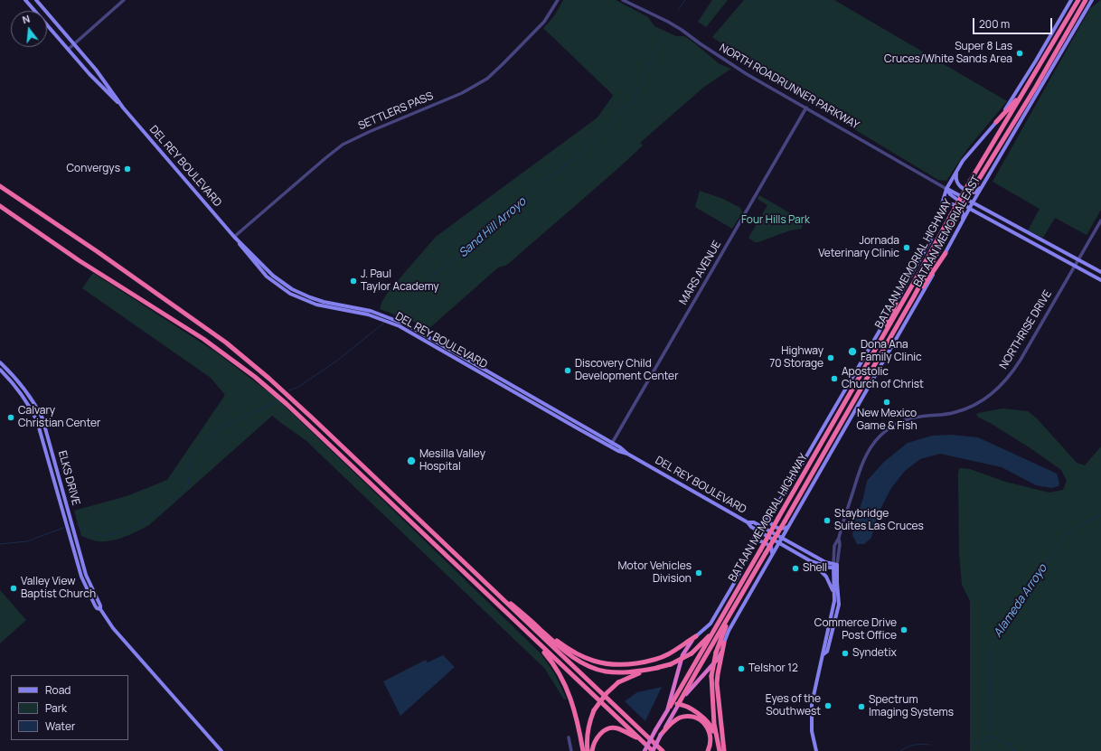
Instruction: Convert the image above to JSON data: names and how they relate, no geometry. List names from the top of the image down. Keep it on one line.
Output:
{"streets":{"highway":["BATAAN MEMORIAL HIGHWAY"],"main road":["NORTH ROADRUNNER PARKWAY","DEL REY BOULEVARD","BATAAN MEMORIAL EAST","ELKS DRIVE"],"street":["SETTLERS PASS","MARS AVENUE","NORTHRISE DRIVE"]},"crossings":[["NORTH ROADRUNNER PARKWAY","BATAAN MEMORIAL EAST"],["NORTH ROADRUNNER PARKWAY","MARS AVENUE"],["NORTH ROADRUNNER PARKWAY","NORTHRISE DRIVE"],["SETTLERS PASS","DEL REY BOULEVARD"],["DEL REY BOULEVARD","BATAAN MEMORIAL EAST"],["DEL REY BOULEVARD","MARS AVENUE"],["DEL REY BOULEVARD","NORTHRISE DRIVE"]],"water":["Sand Hill Arroyo","Alameda Arroyo"],"parks":["Four Hills Park"],"places":["Super 8 Las Cruces/White Sands Area","Convergys","Jornada Veterinary Clinic","J. Paul Taylor Academy","Dona Ana Family Clinic","Highway 70 Storage","Discovery Child Development Center","Apostolic Church of Christ","New Mexico Game & Fish","Calvary Christian Center","Mesilla Valley Hospital","Staybridge Suites Las Cruces","Shell","Motor Vehicles Division","Valley View Baptist Church","Commerce Drive Post Office","Syndetix","Telshor 12","Eyes of the Southwest","Spectrum Imaging Systems"],"legend":["Road","Park","Water"],"scale_bar":"200 m","north":"top"}
